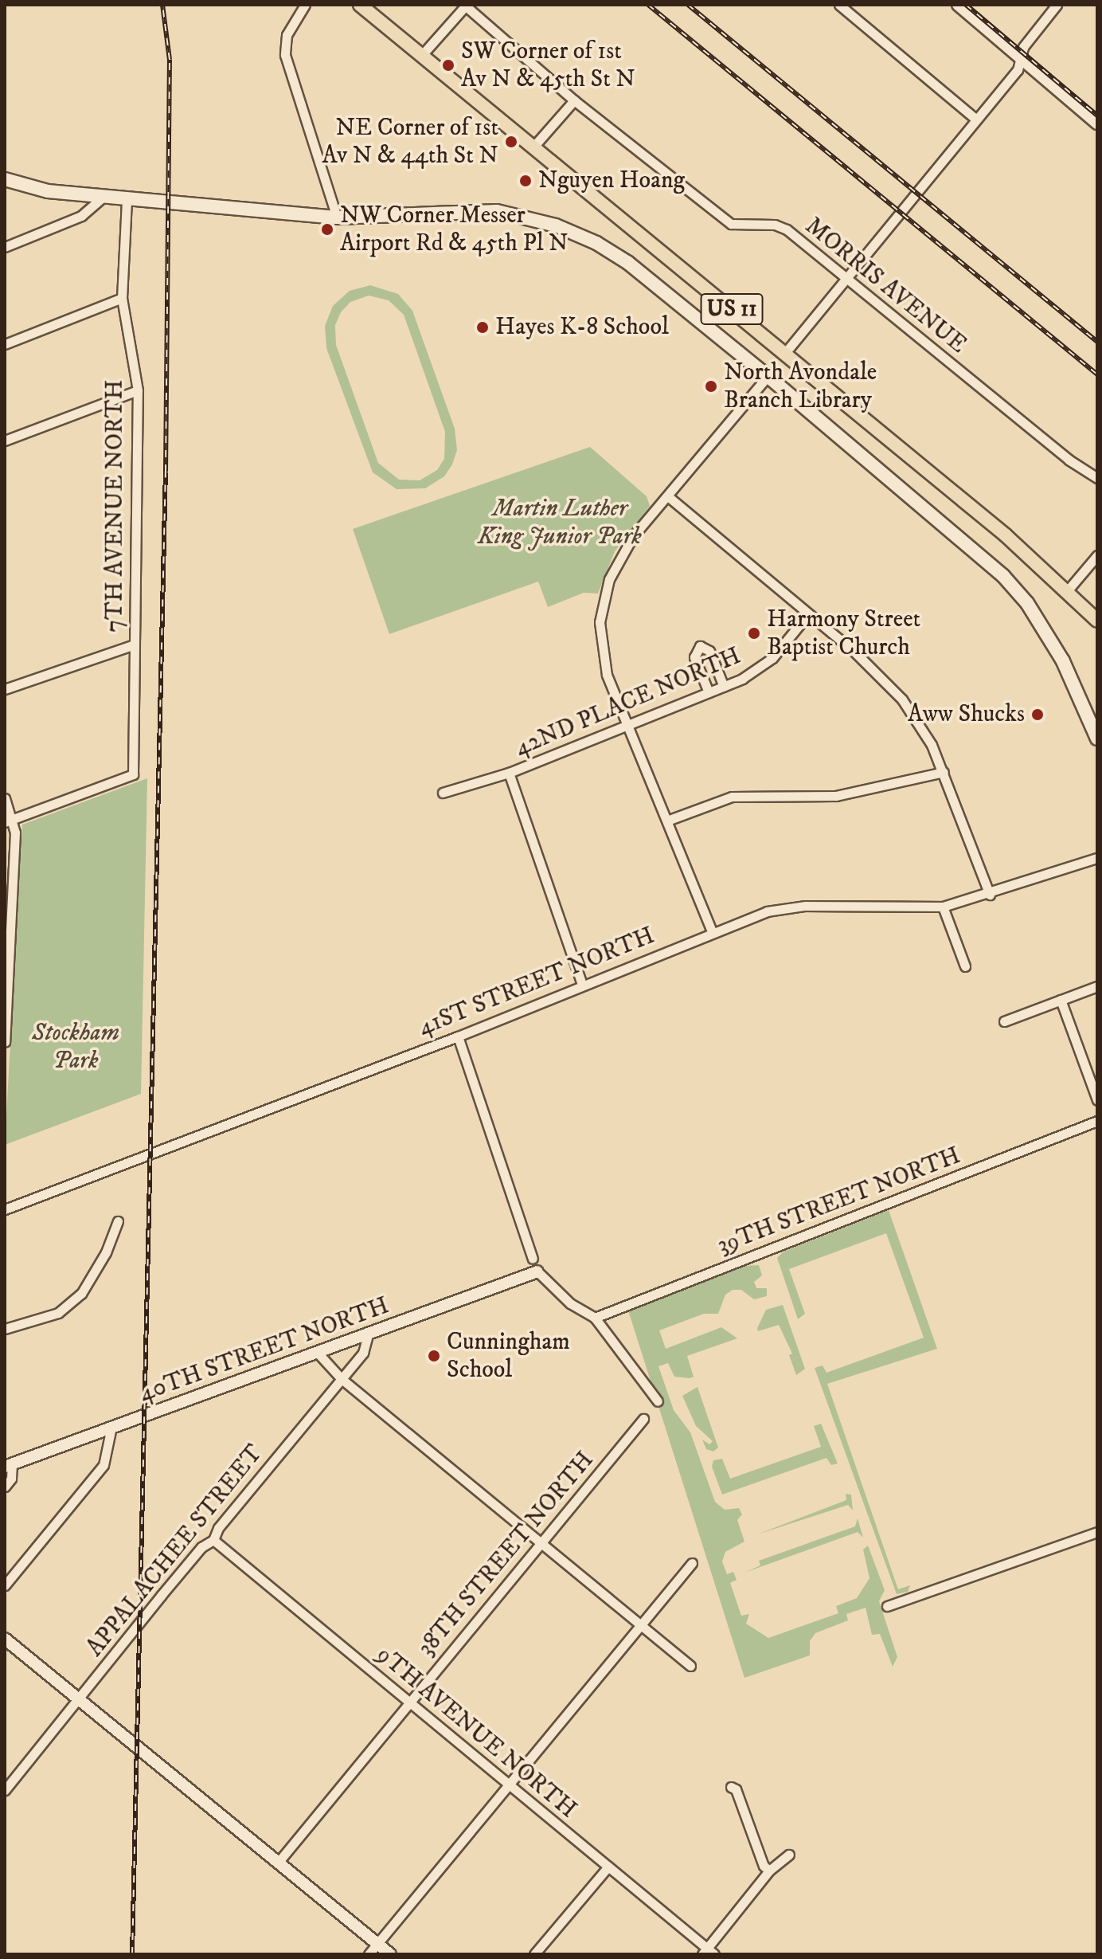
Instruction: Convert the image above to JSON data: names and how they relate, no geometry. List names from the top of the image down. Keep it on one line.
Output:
{"streets":{"main road":["US 11"],"street":["MORRIS AVENUE","7TH AVENUE NORTH","42ND PLACE NORTH","41ST STREET NORTH","39TH STREET NORTH","40TH STREET NORTH","APPALACHEE STREET","38TH STREET NORTH","9TH AVENUE NORTH"]},"crossings":[["40TH STREET NORTH","APPALACHEE STREET"],["APPALACHEE STREET","9TH AVENUE NORTH"],["38TH STREET NORTH","9TH AVENUE NORTH"]],"parks":["Martin Luther King Junior Park","Stockham Park"],"places":["SW Corner of 1st Av N & 45th St N","NE Corner of 1st Av N & 44th St N","Nguyen Hoang","NW Corner Messer Airport Rd & 45th Pl N","Hayes K-8 School","North Avondale Branch Library","Harmony Street Baptist Church","Aww Shucks","Cunningham School"]}
